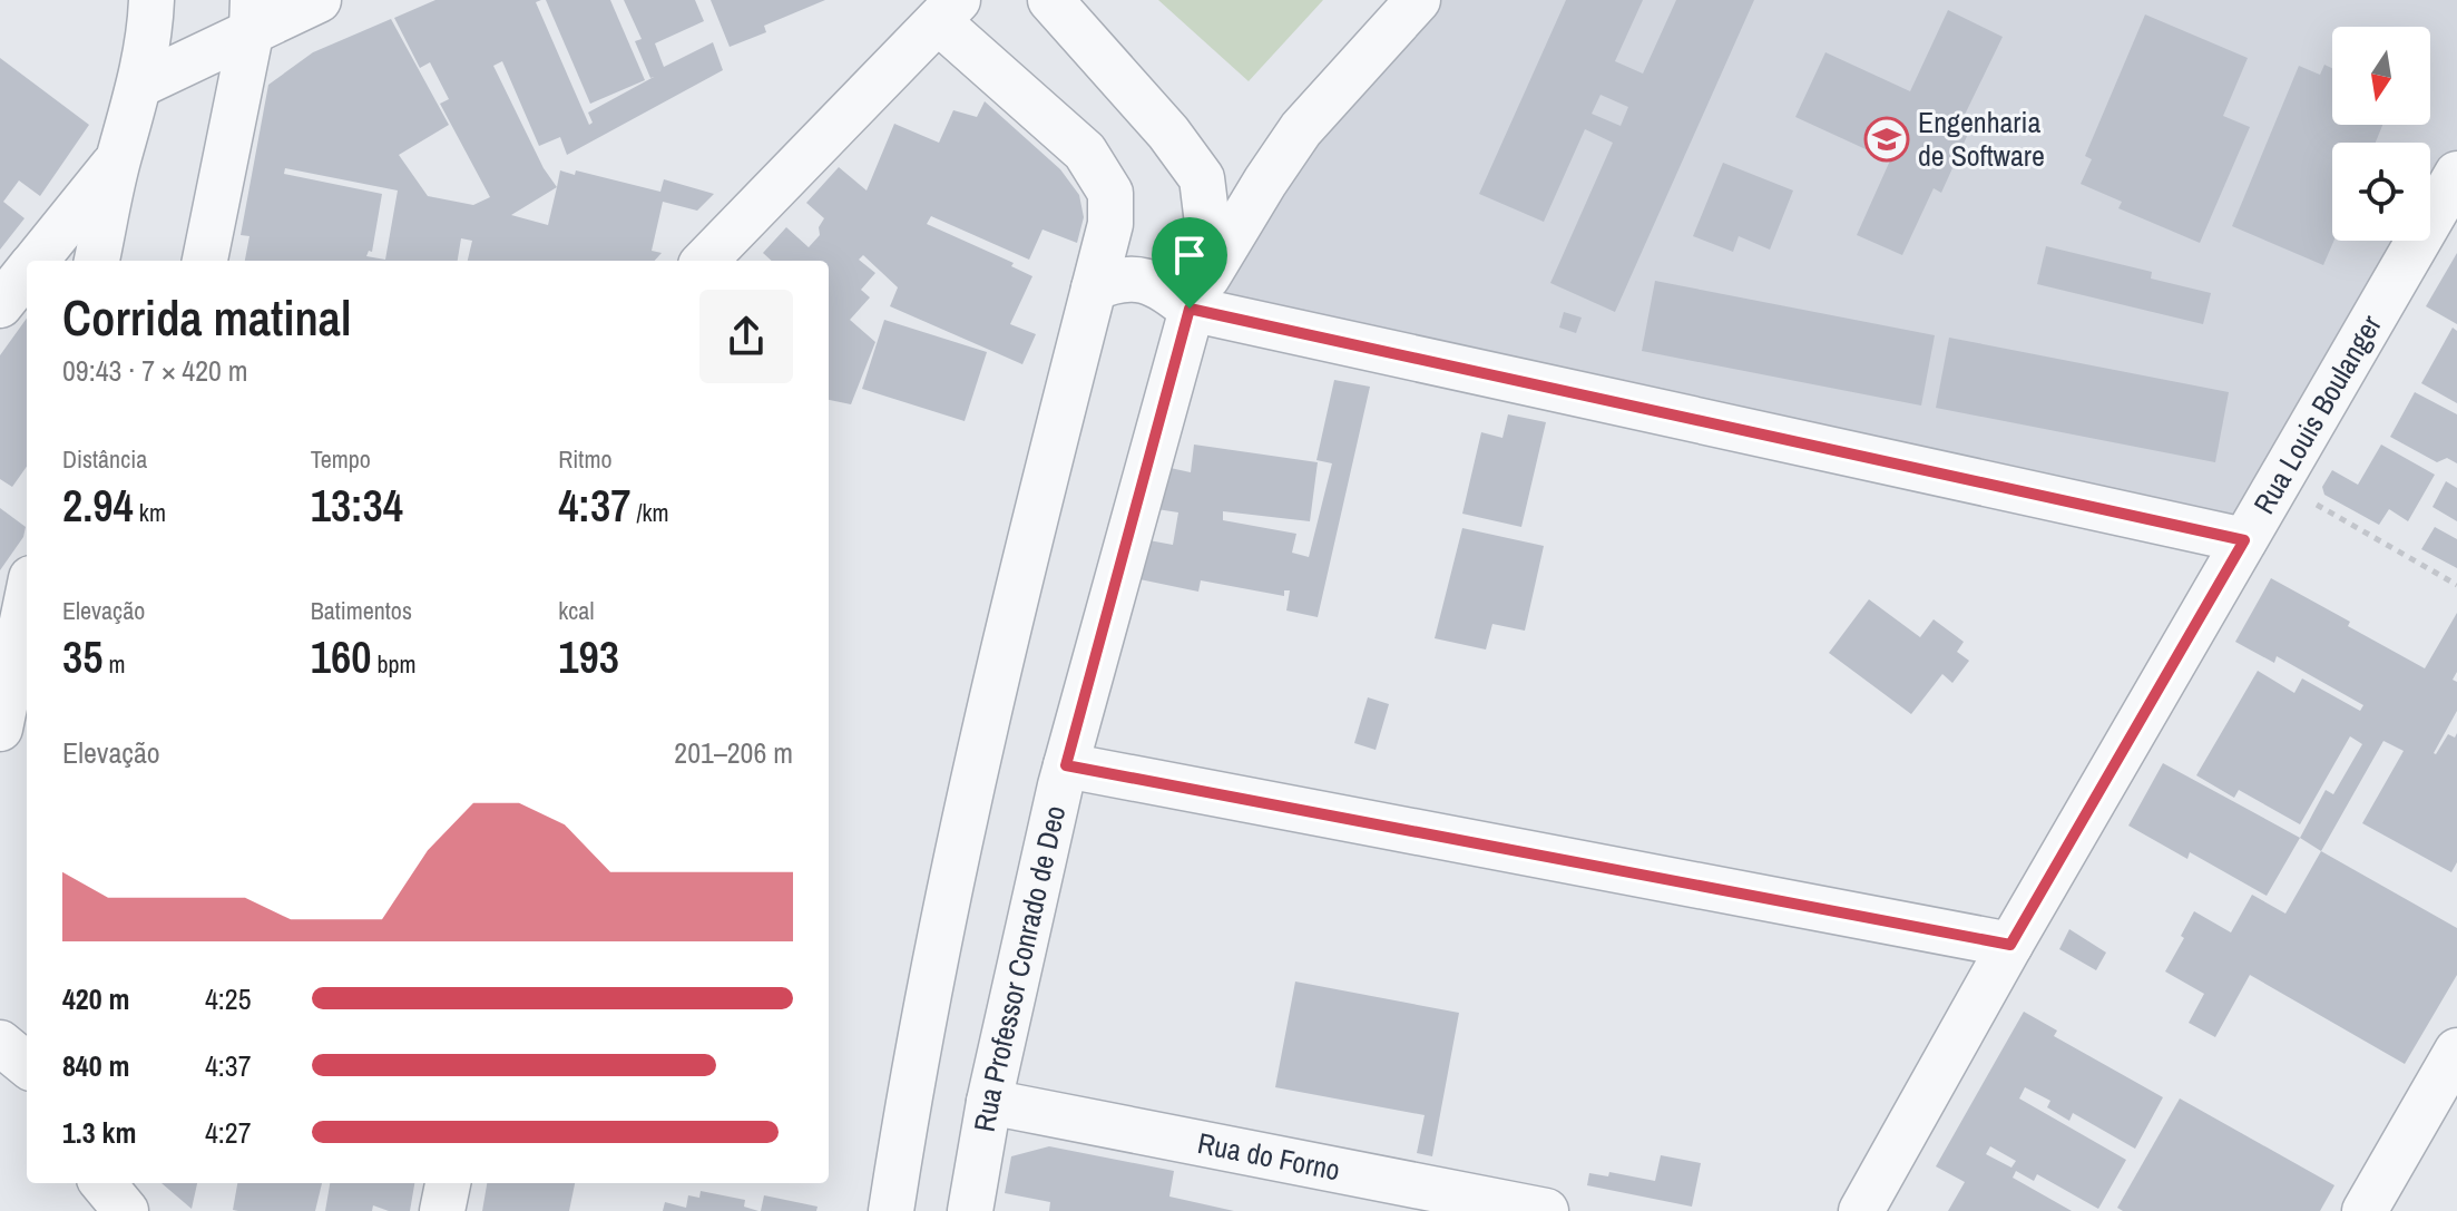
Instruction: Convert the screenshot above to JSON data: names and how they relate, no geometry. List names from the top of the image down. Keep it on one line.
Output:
{"streets":{"street":["Rua Louis Boulanger","Rua Professor Conrado de Deo","Rua do Forno"]},"crossings":[["Rua Professor Conrado de Deo","Rua do Forno"]],"places":{"school or university":["Engenharia de Software"]},"north":"bottom","page":{"heading":["Corrida matinal","09:43 · 7 × 420 m"],"stats":[["Distância","2.94 km"],["Tempo","13:34"],["Ritmo","4:37 /km"],["Elevação","35 m"],["Batimentos","160 bpm"],["kcal","193"]],"chart":["Elevação","201–206 m"],"list":[{"name":"420 m","note":"4:25"},{"name":"840 m","note":"4:37"},{"name":"1.3 km","note":"4:27"}]}}
